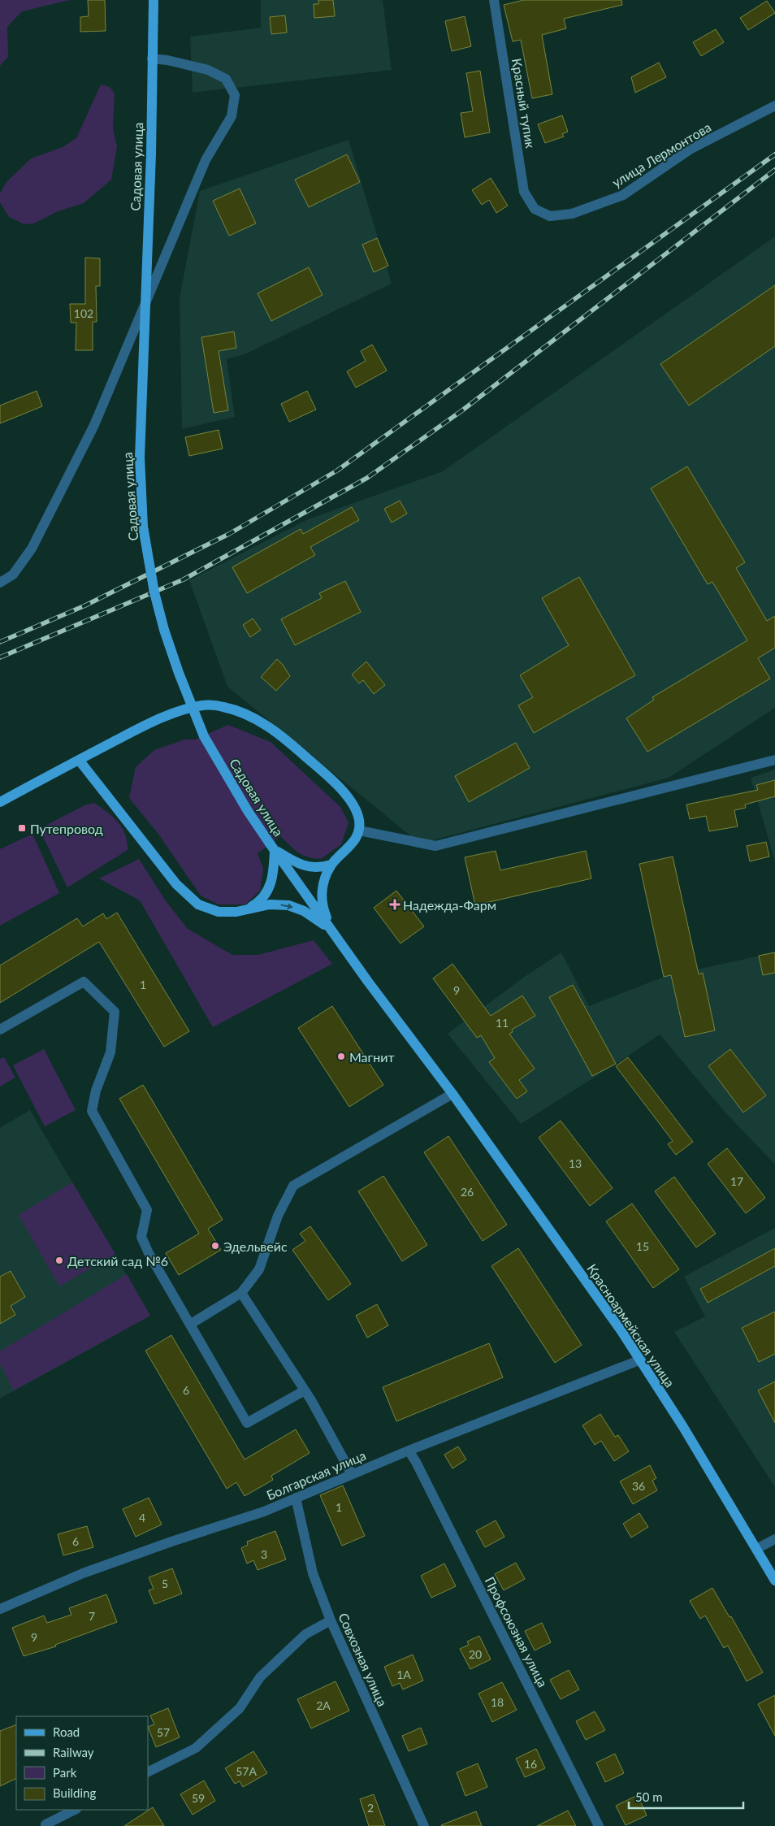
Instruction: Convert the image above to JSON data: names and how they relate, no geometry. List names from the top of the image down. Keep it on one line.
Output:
{"streets":{"main road":["Садовая улица","Красноармейская улица"],"street":["Красный тупик","улица Лермонтова","Болгарская улица","Профсоюзная улица","Совхозная улица"]},"crossings":[["Красный тупик","улица Лермонтова"],["Садовая улица","Красноармейская улица"],["Красноармейская улица","Болгарская улица"],["Болгарская улица","Профсоюзная улица"],["Болгарская улица","Совхозная улица"]],"places":{"transit":["Путепровод"],"health":["Надежда-Фарм"],"other":["Магнит","Эдельвейс","Детский сад №6"]},"house_numbers":["102","1","9","11","13","17","26","15","6","36","1","4","6","3","5","7","9","20","1А","18","2А","57","16","57А","59","2"],"legend":["Road","Railway","Park","Building"],"scale_bar":"50 m"}
